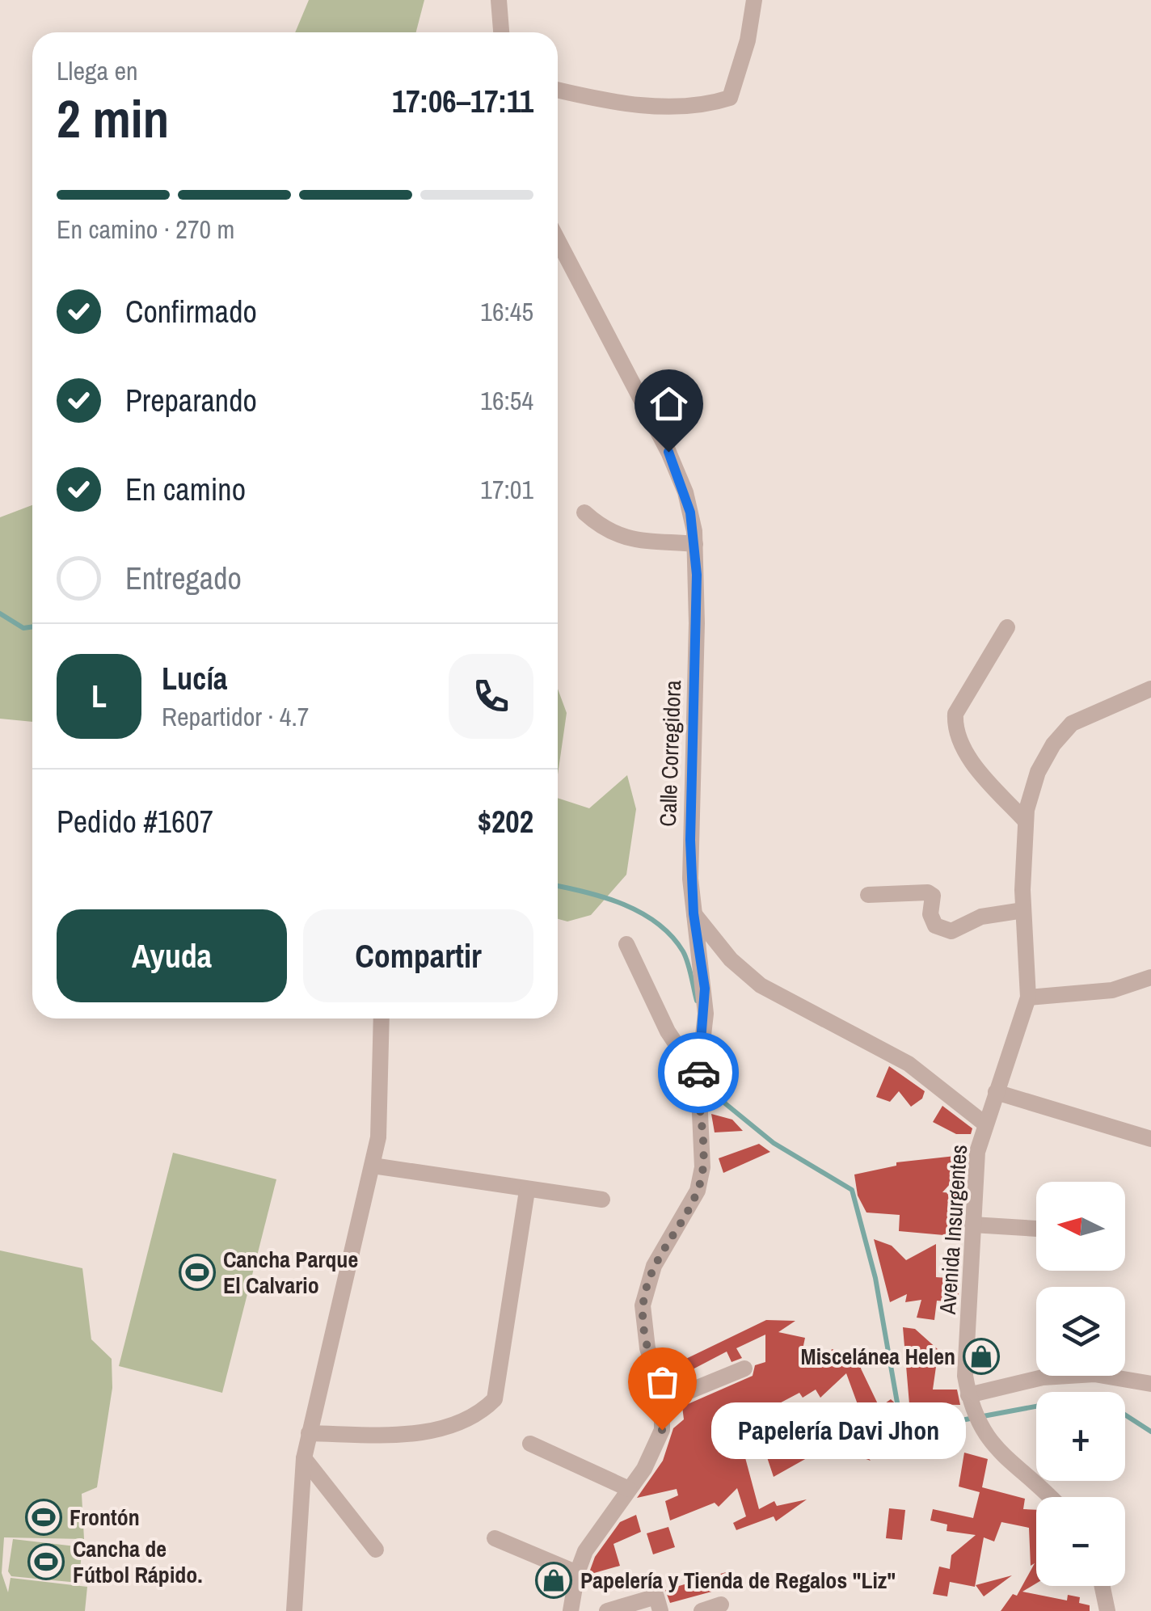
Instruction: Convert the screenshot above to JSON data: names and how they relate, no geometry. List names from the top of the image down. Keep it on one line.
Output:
{"streets":{"street":["Calle Corregidora","Avenida Insurgentes"]},"places":{"sports":["Cancha Parque El Calvario","Frontón","Cancha de Fútbol Rápido."],"shop":["Miscelánea Helen","Papelería y Tienda de Regalos \"Liz\""],"other":["Papelería Davi Jhon"]},"north":"left","page":{"heading":["2 min","Llega en","17:06–17:11"],"panel":["Lucía","Repartidor · 4.7","Pedido #1607","$202"],"bar":"En camino · 270 m","list":[["Confirmado","16:45"],["Preparando","16:54"],["En camino","17:01"],"Entregado"],"round":"L","buttons":["Ayuda","Compartir"],"map_buttons":["+","−"],"bubble":"Papelería Davi Jhon"}}
